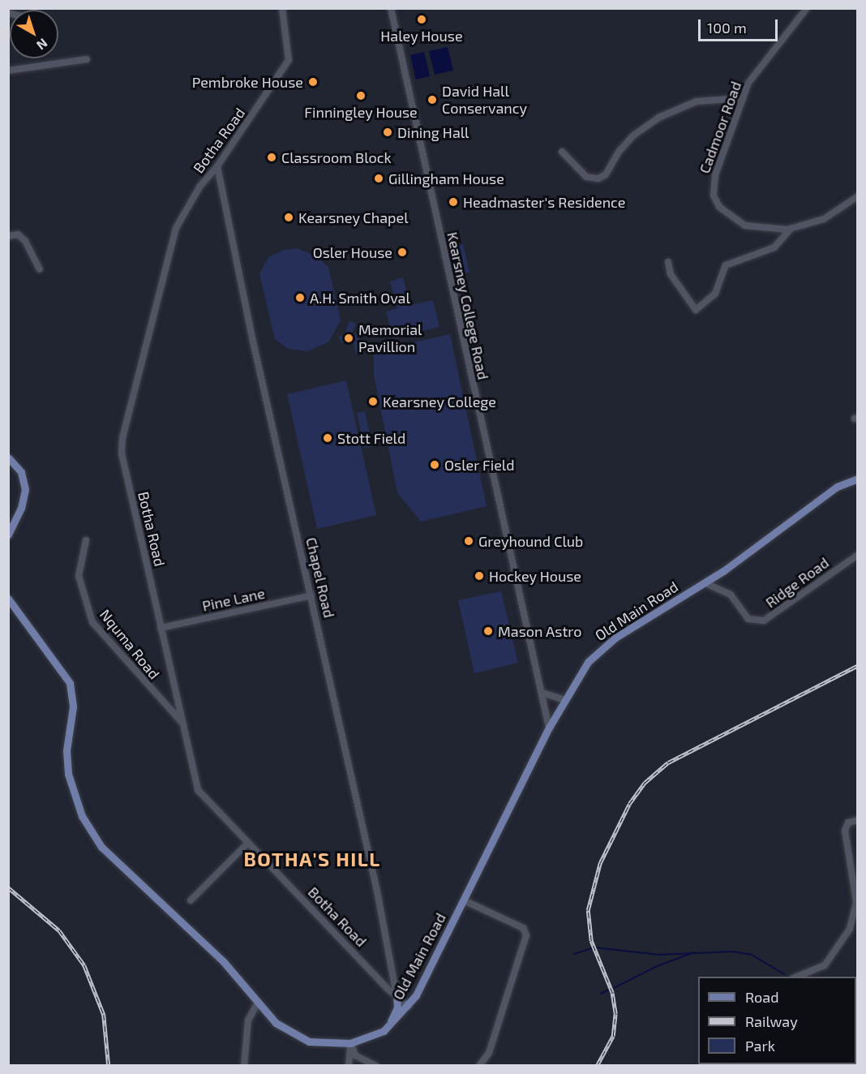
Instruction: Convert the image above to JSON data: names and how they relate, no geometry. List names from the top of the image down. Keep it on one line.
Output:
{"streets":{"main road":["Old Main Road"],"street":["Cadmoor Road","Botha Road","Kearsney College Road","Chapel Road","Ridge Road","Pine Lane","Nquma Road"]},"crossings":[["Botha Road","Chapel Road"],["Botha Road","Pine Lane"],["Botha Road","Old Main Road"],["Botha Road","Nquma Road"],["Kearsney College Road","Old Main Road"],["Chapel Road","Pine Lane"],["Ridge Road","Old Main Road"]],"districts":["BOTHA'S HILL"],"places":["Haley House","Pembroke House","Finningley House","David Hall Conservancy","Dining Hall","Classroom Block","Gillingham House","Headmaster's Residence","Kearsney Chapel","Osler House","A.H. Smith Oval","Memorial Pavillion","Kearsney College","Stott Field","Osler Field","Greyhound Club","Hockey House","Mason Astro"],"legend":["Road","Railway","Park"],"scale_bar":"100 m","north":"bottom right"}
